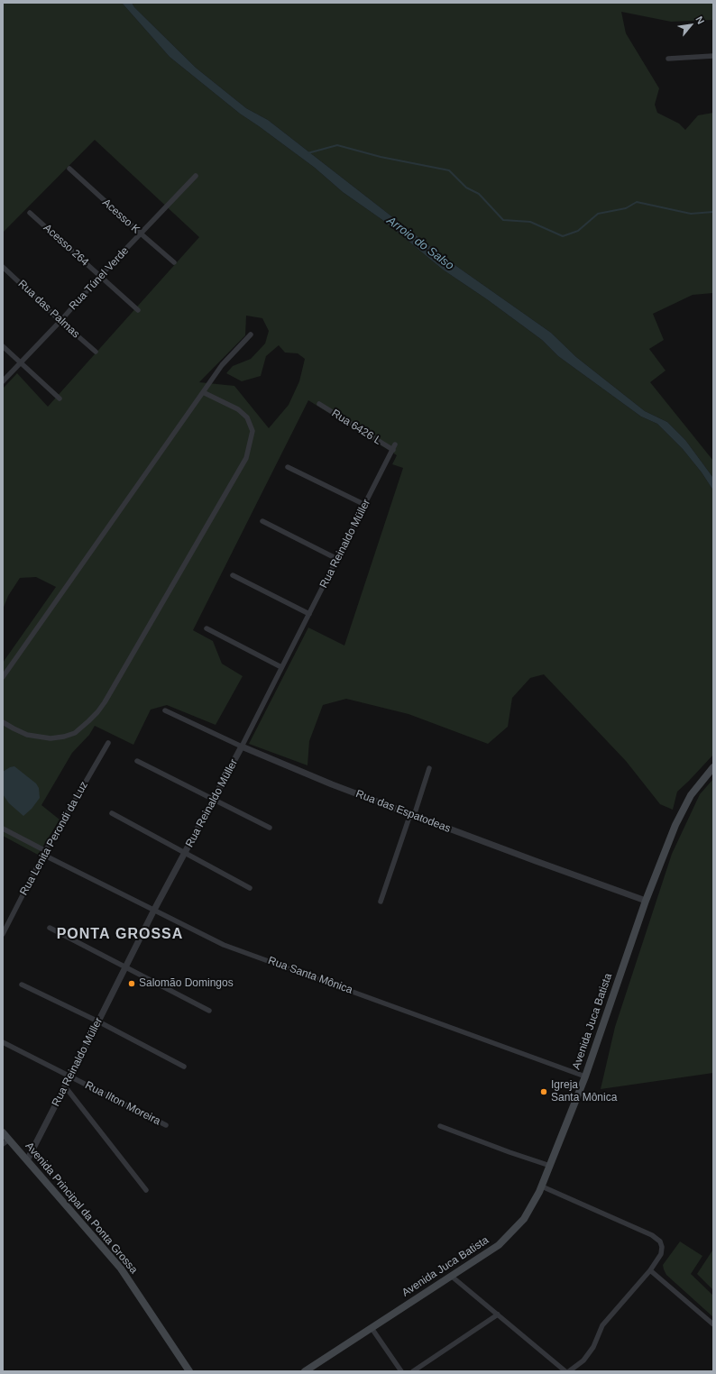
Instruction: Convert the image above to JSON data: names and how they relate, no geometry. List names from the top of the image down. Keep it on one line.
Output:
{"streets":{"main road":["Avenida Juca Batista","Avenida Principal da Ponta Grossa"],"street":["Acesso K","Acesso 264","Rua Túnel Verde","Rua das Palmas","Rua 6426 L","Rua Reinaldo Müller","Rua das Espatodeas","Rua Lenita Perondi da Luz","Rua Santa Mônica","Rua Ilton Moreira"]},"crossings":[["Acesso K","Rua Túnel Verde"],["Acesso 264","Rua Túnel Verde"],["Rua Túnel Verde","Rua das Palmas"],["Rua 6426 L","Rua Reinaldo Müller"],["Rua Reinaldo Müller","Rua das Espatodeas"],["Rua Reinaldo Müller","Rua Santa Mônica"],["Rua Reinaldo Müller","Rua Ilton Moreira"],["Rua Reinaldo Müller","Avenida Principal da Ponta Grossa"],["Rua das Espatodeas","Avenida Juca Batista"],["Rua Lenita Perondi da Luz","Rua Santa Mônica"],["Rua Santa Mônica","Avenida Juca Batista"]],"districts":["PONTA GROSSA"],"water":["Arroio do Salso"],"places":["Salomão Domingos","Igreja Santa Mônica"],"north":"top right"}
